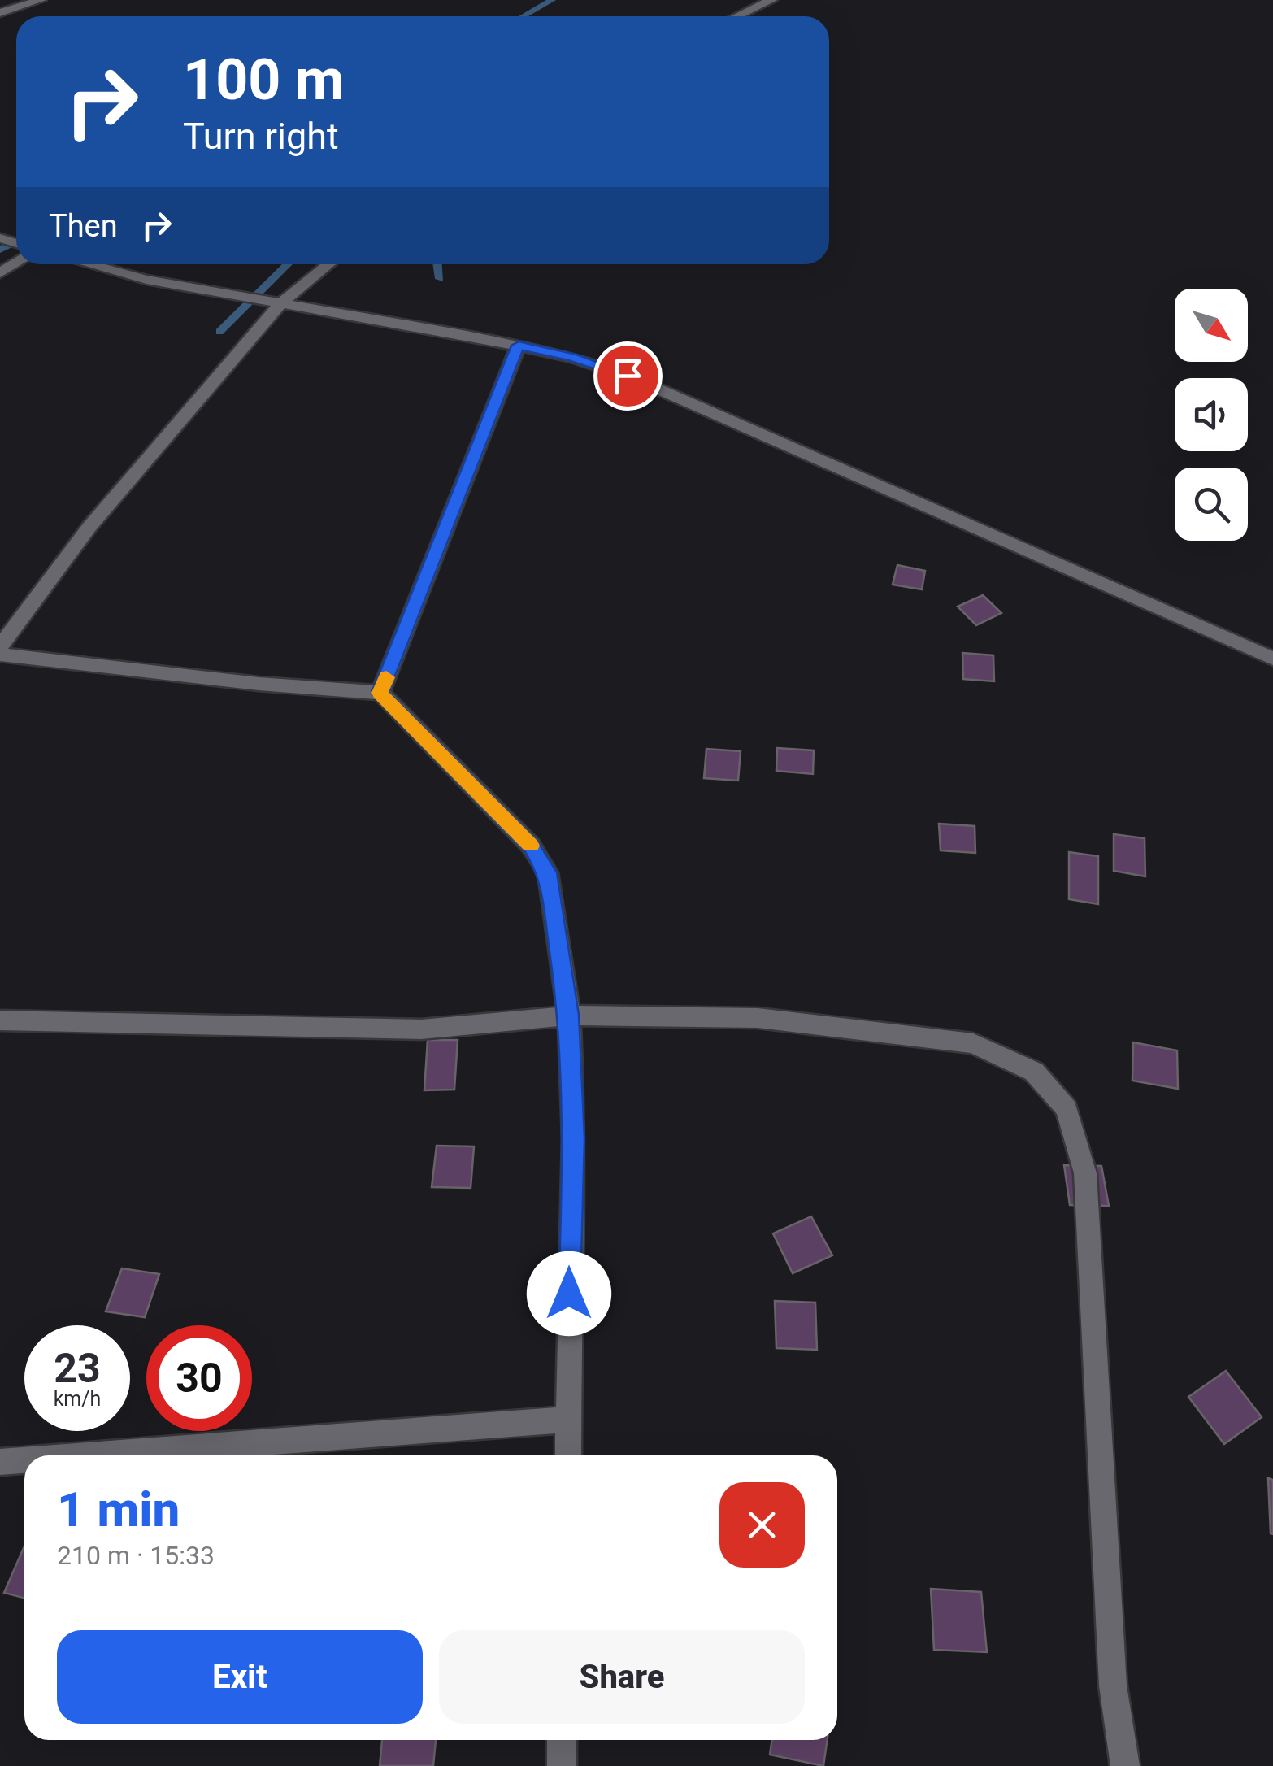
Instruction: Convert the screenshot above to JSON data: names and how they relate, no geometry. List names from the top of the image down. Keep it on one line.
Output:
{"north":"bottom right","page":{"turn":["100 m","Turn right"],"then":"Then","speed":"23 km/h","limit":"30","heading":["1 min","210 m · 15:33"],"buttons":["Exit","Share"]}}
